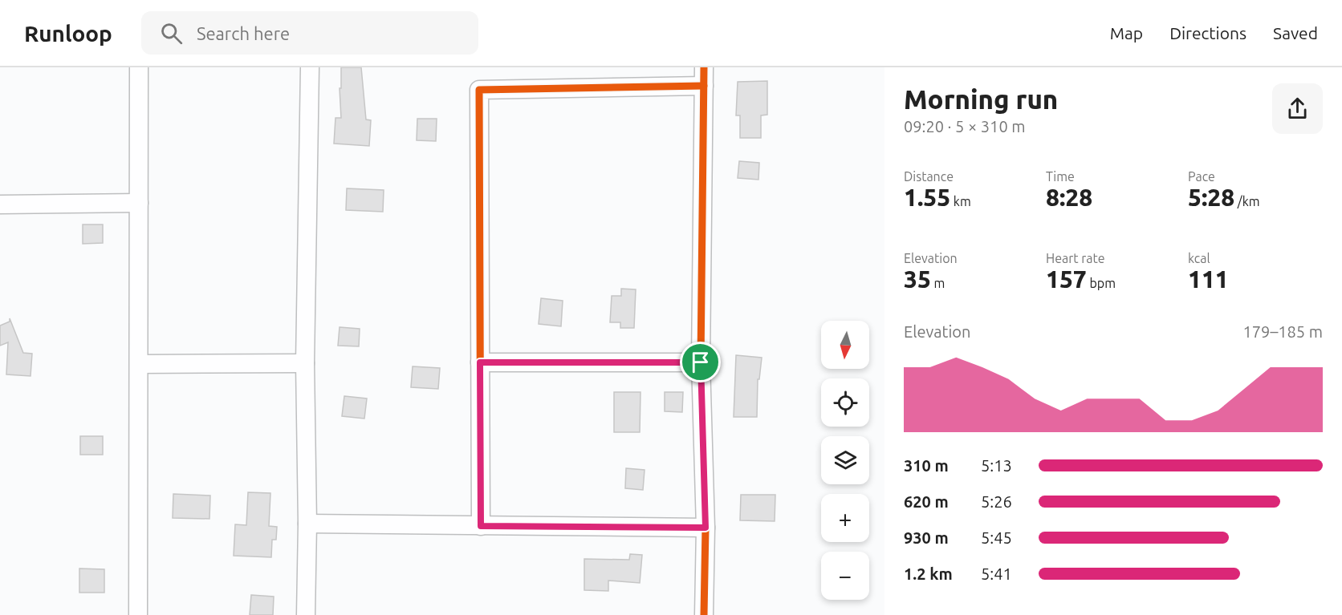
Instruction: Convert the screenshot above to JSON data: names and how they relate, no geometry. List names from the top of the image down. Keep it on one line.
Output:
{"north":"bottom","page":{"header":"Runloop","search":"Search here","nav":["Map","Directions","Saved"],"heading":["Morning run","09:20 · 5 × 310 m"],"stats":[["Distance","1.55 km"],["Time","8:28"],["Pace","5:28 /km"],["Elevation","35 m"],["Heart rate","157 bpm"],["kcal","111"]],"chart":["Elevation","179–185 m"],"map_buttons":["+","−"],"list":[{"name":"310 m","note":"5:13"},{"name":"620 m","note":"5:26"},{"name":"930 m","note":"5:45"},{"name":"1.2 km","note":"5:41"}]}}
